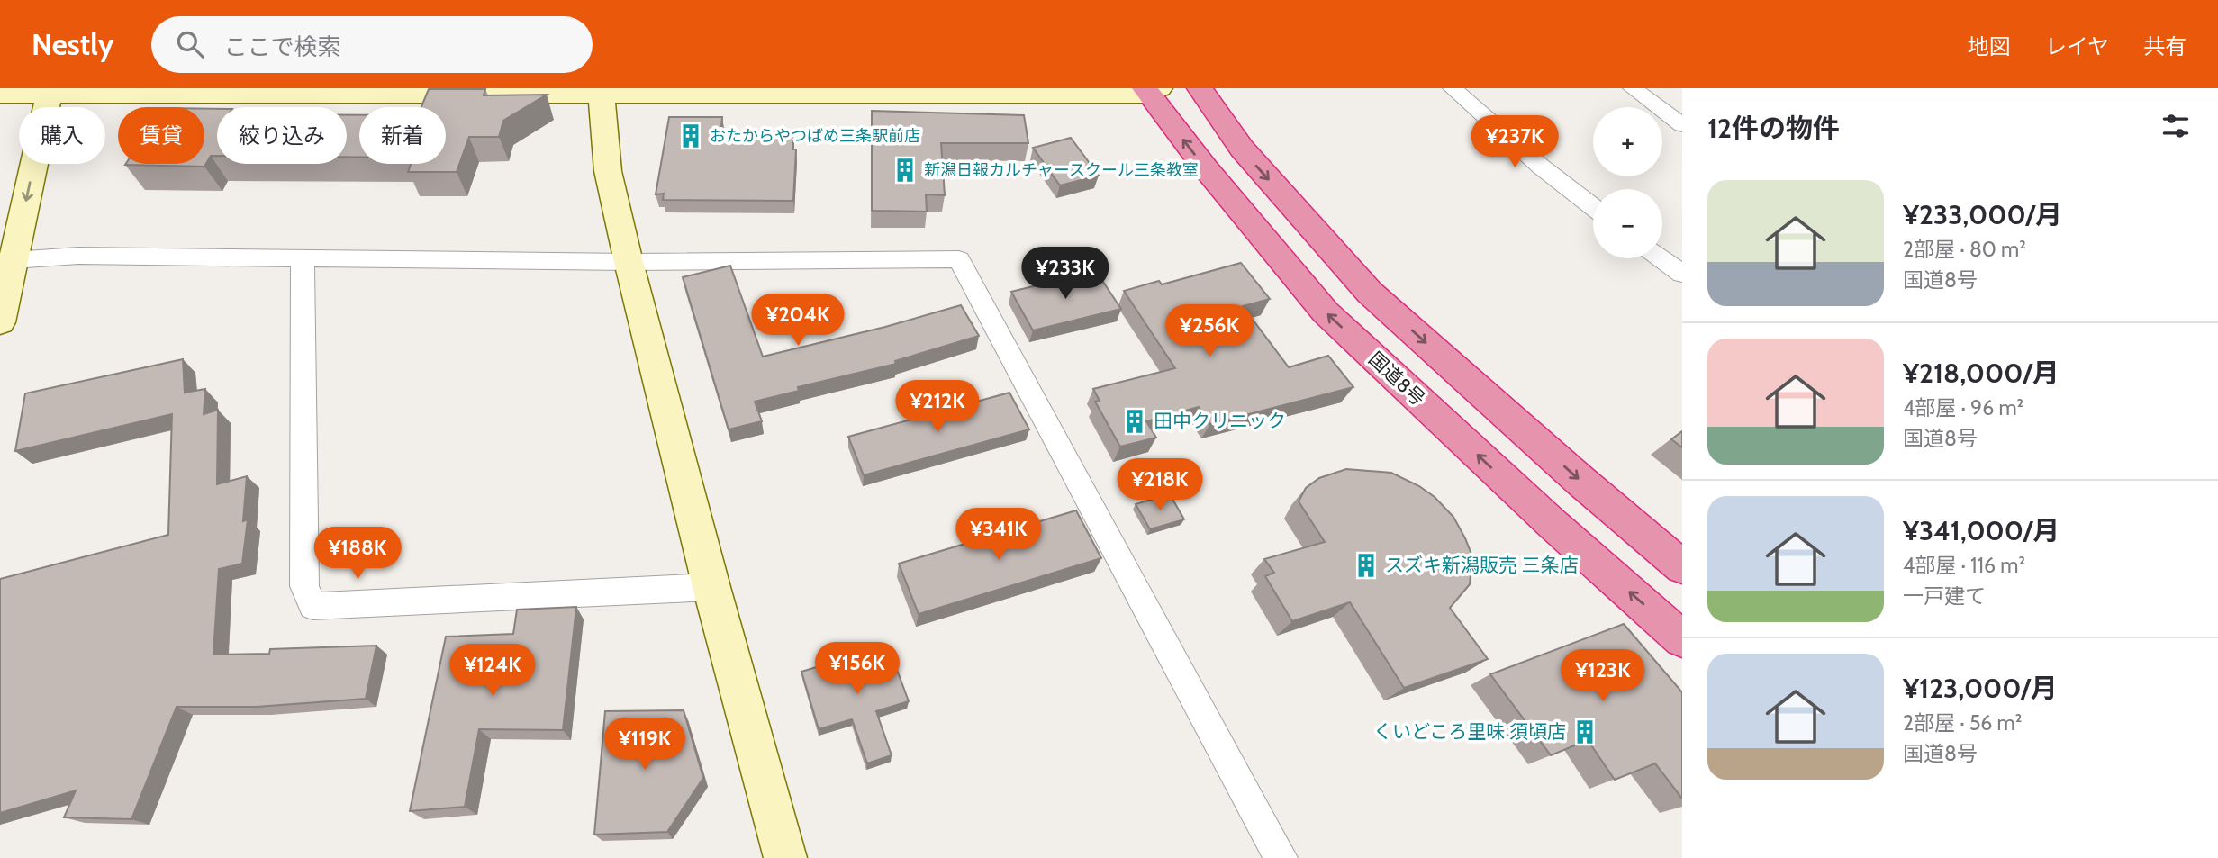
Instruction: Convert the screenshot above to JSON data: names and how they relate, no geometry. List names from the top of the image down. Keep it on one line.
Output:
{"streets":{"highway":["国道8号"]},"places":{"building":["おたからやつばめ三条駅前店","新潟日報カルチャースクール三条教室","田中クリニック","スズキ新潟販売 三条店","くいどころ里味 須頃店"]},"page":{"header":"Nestly","search":"ここで検索","nav":["地図","レイヤ","共有"],"heading":"12件の物件","map_buttons":["+","−"],"chip":["購入","賃貸","絞り込み","新着"],"price":["¥237K","¥233K","¥204K","¥256K","¥212K","¥218K","¥341K","¥188K","¥156K","¥124K","¥123K","¥119K"],"list":[{"name":"¥233,000/月","note":"2部屋 · 80 m² · 国道8号"},{"name":"¥218,000/月","note":"4部屋 · 96 m² · 国道8号"},{"name":"¥341,000/月","note":"4部屋 · 116 m² · 一戸建て"},{"name":"¥123,000/月","note":"2部屋 · 56 m² · 国道8号"}]}}
